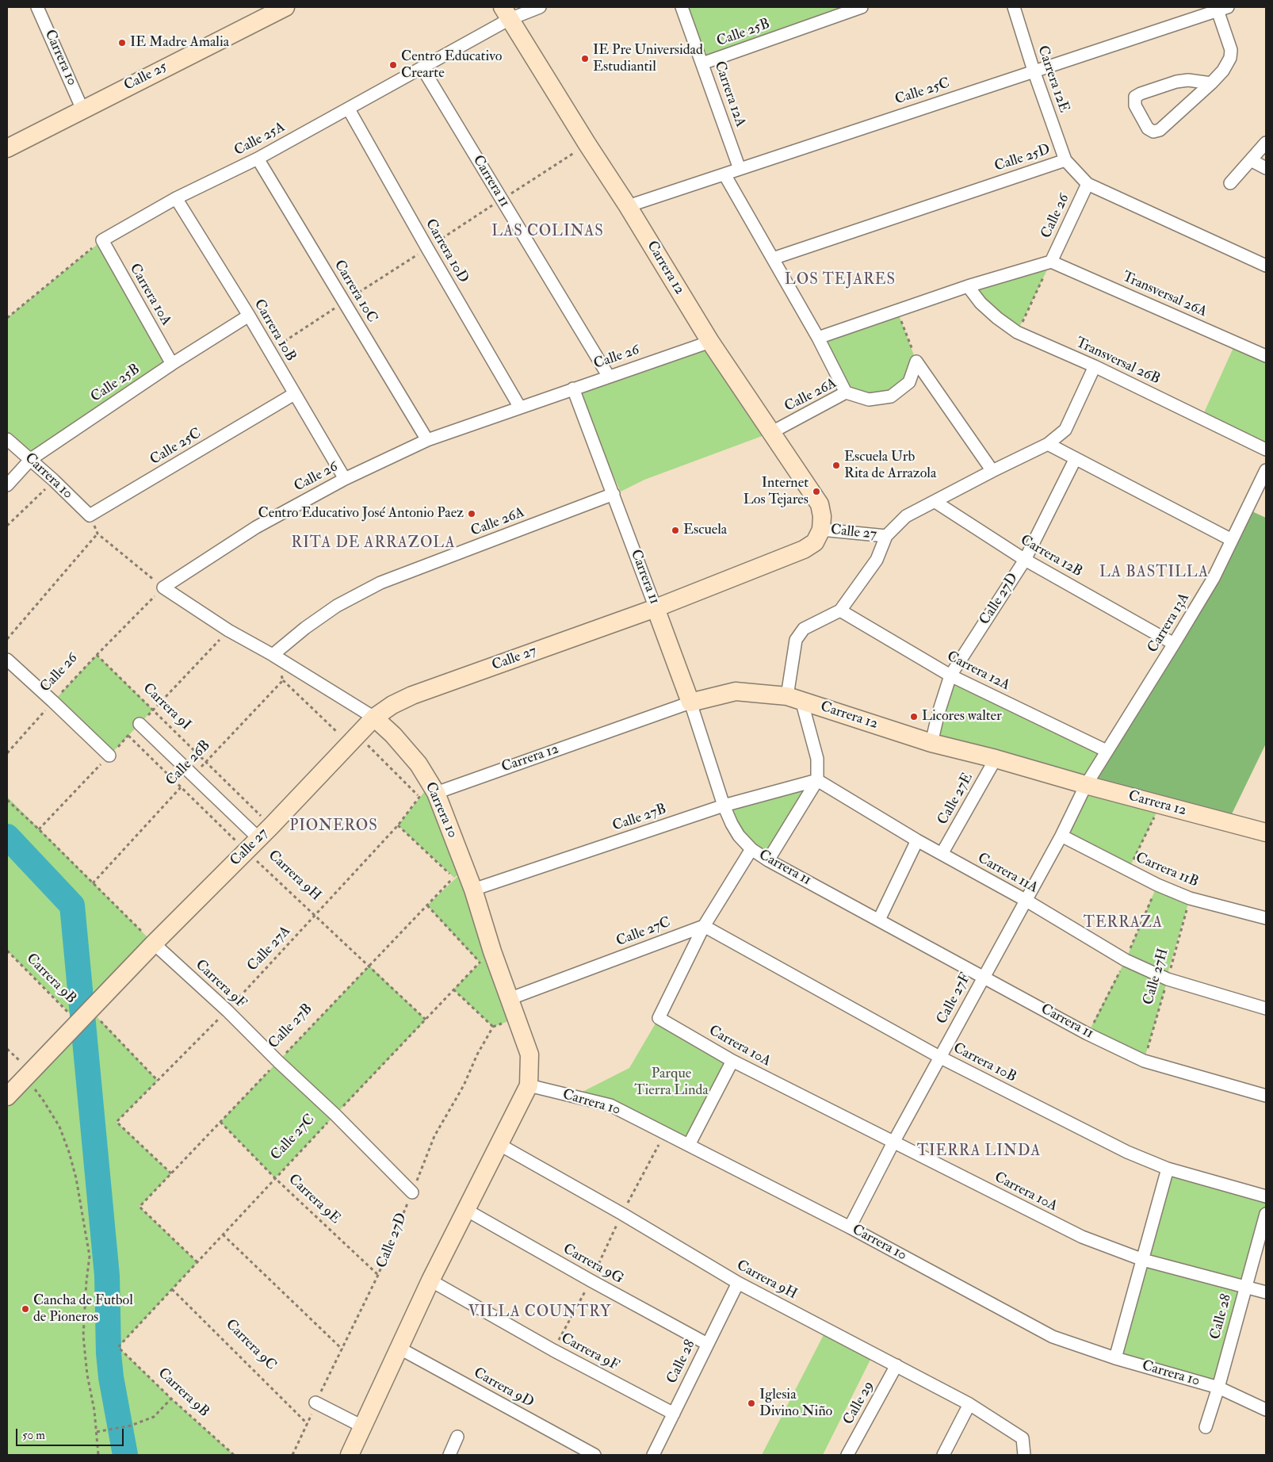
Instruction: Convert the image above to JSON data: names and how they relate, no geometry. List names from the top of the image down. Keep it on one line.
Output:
{"streets":{"street":["Calle 25B","Carrera 10","Calle 25","Carrera 12E","Calle 25C","Carrera 12A","Calle 25A","Calle 25D","Carrera 11","Calle 26","Carrera 10D","Carrera 12","Carrera 10C","Carrera 10A","Transversal 26A","Carrera 10B","Transversal 26B","Calle 26A","Calle 27","Carrera 12B","Calle 27D","Carrera 13A","Calle 27E","Calle 27B","Carrera 11B","Carrera 11A","Carrera 9H","Calle 27C","Carrera 9F","Calle 27F","Carrera 9G","Calle 28","Carrera 9D","Calle 29"],"path":["Carrera 9I","Calle 26B","Calle 27A","Calle 27H","Carrera 9B","Carrera 9E","Carrera 9C"]},"crossings":[["Calle 25B","Carrera 10"],["Calle 25B","Carrera 12A"],["Calle 25B","Carrera 10A"],["Calle 25B","Carrera 10B"],["Carrera 10","Calle 25"],["Carrera 10","Calle 25C"],["Carrera 10","Calle 26"],["Carrera 10","Carrera 12"],["Carrera 10","Calle 26A"],["Carrera 10","Calle 27"],["Carrera 10","Calle 27B"],["Carrera 10","Calle 27C"],["Carrera 10","Calle 27A"],["Carrera 10","Calle 27F"],["Carrera 10","Calle 28"],["Carrera 12E","Calle 25C"],["Carrera 12E","Calle 25D"],["Calle 25C","Carrera 12A"],["Calle 25C","Carrera 12"],["Calle 25C","Carrera 10B"],["Carrera 12A","Calle 27D"],["Carrera 12A","Carrera 13A"],["Calle 25A","Carrera 11"],["Calle 25A","Carrera 10D"],["Calle 25A","Carrera 12"],["Calle 25A","Carrera 10C"],["Calle 25A","Carrera 10A"],["Calle 25A","Carrera 10B"],["Calle 25D","Calle 26"],["Carrera 11","Calle 26"],["Carrera 11","Carrera 12"],["Carrera 11","Calle 26A"],["Carrera 11","Calle 27"],["Carrera 11","Calle 27B"],["Carrera 11","Calle 27H"],["Carrera 11","Calle 27F"],["Calle 26","Carrera 10D"],["Calle 26","Carrera 12"],["Calle 26","Carrera 10C"],["Calle 26","Transversal 26A"],["Calle 26","Carrera 10B"],["Calle 26","Carrera 9I"],["Carrera 12","Calle 26A"],["Carrera 12","Calle 27"],["Carrera 12","Calle 27D"],["Carrera 12","Carrera 13A"],["Carrera 12","Calle 27E"],["Carrera 12","Calle 27A"],["Carrera 12","Calle 27F"],["Carrera 10A","Carrera 10B"],["Carrera 10A","Calle 27C"],["Carrera 10A","Calle 27F"],["Carrera 10A","Calle 28"],["Carrera 10B","Calle 27C"],["Carrera 10B","Calle 27F"],["Transversal 26B","Calle 27"],["Calle 27","Carrera 12B"],["Calle 27","Carrera 9I"],["Calle 27","Carrera 9H"],["Calle 27","Carrera 9B"],["Calle 27","Carrera 9F"],["Carrera 12B","Calle 27D"],["Carrera 12B","Carrera 13A"],["Calle 27D","Calle 27C"],["Calle 27D","Carrera 9F"],["Calle 27D","Carrera 9E"],["Calle 27D","Carrera 9C"],["Carrera 13A","Calle 27F"],["Carrera 9I","Calle 26B"],["Calle 26B","Carrera 9H"],["Calle 27E","Carrera 11A"],["Calle 27B","Carrera 11A"],["Calle 27B","Carrera 9H"],["Calle 27B","Calle 27C"],["Calle 27B","Calle 27A"],["Calle 27B","Carrera 9F"],["Calle 27B","Carrera 9E"],["Carrera 11B","Calle 27H"],["Carrera 11B","Calle 27F"],["Carrera 11A","Calle 27H"],["Carrera 11A","Calle 27F"],["Carrera 9H","Calle 27C"],["Carrera 9H","Calle 27A"],["Carrera 9H","Calle 28"],["Carrera 9H","Calle 29"],["Calle 27C","Carrera 9B"],["Calle 27C","Carrera 9F"],["Calle 27C","Carrera 9E"],["Calle 27C","Carrera 9C"],["Calle 27A","Carrera 9F"],["Carrera 9F","Calle 28"],["Carrera 9G","Calle 28"]],"districts":["LAS COLINAS","LOS TEJARES","RITA DE ARRAZOLA","LA BASTILLA","PIONEROS","TERRAZA","TIERRA LINDA","VILLA COUNTRY"],"parks":["Parque Tierra Linda"],"places":["IE Madre Amalia","IE Pre Universidad Estudiantil","Centro Educativo Crearte","Escuela Urb Rita de Arrazola","Internet Los Tejares","Centro Educativo José Antonio Paez","Escuela","Licores walter","Cancha de Futbol de Pioneros","Iglesia Divino Niño"],"scale_bar":"50 m"}
